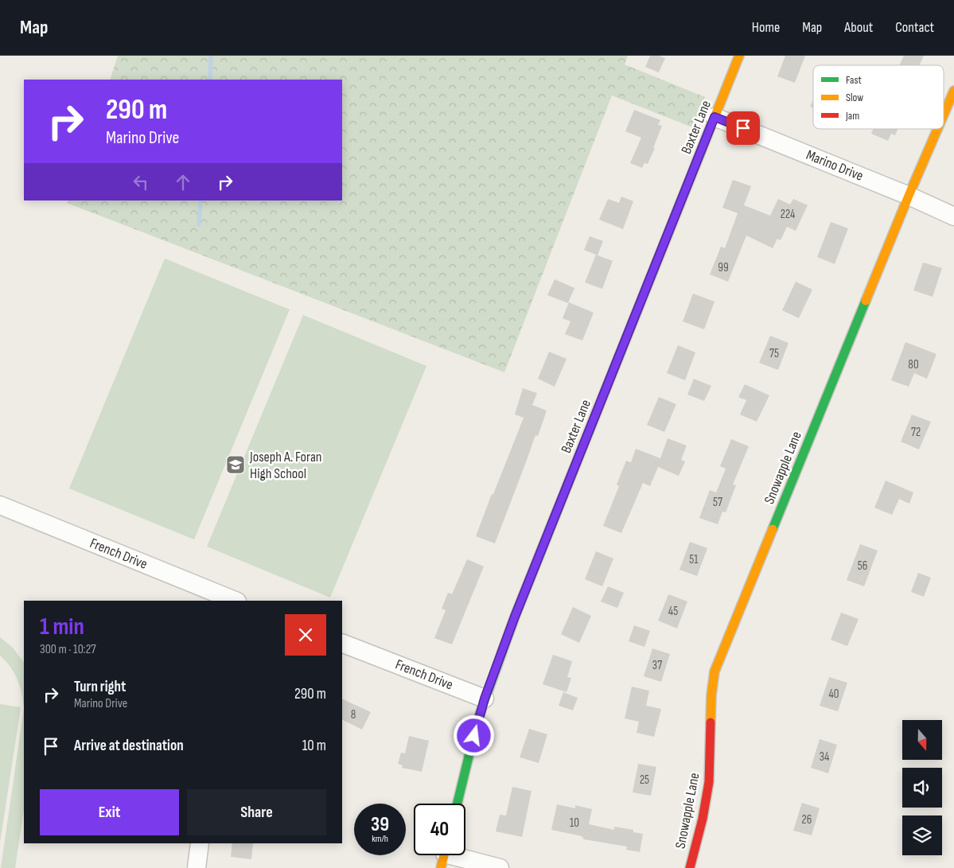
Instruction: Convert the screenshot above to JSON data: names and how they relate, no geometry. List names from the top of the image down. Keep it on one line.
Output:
{"streets":{"street":["Baxter Lane","Marino Drive","Snowapple Lane","French Drive"]},"crossings":[["Baxter Lane","Marino Drive"],["Baxter Lane","French Drive"],["Marino Drive","Snowapple Lane"]],"places":{"school or university":["Joseph A. Foran High School"]},"house_numbers":["224","99","75","80","72","57","51","56","45","37","40","8","34","25","26","10"],"legend":["Fast","Slow","Jam"],"north":"bottom","page":{"header":"Map","nav":["Home","Map","About","Contact"],"turn":["290 m","Marino Drive"],"heading":["1 min","300 m · 10:27"],"list":[{"name":"Turn right","note":"Marino Drive","value":"290 m"},{"name":"Arrive at destination","value":"10 m"}],"buttons":["Exit","Share"],"speed":"39 km/h","limit":"40"}}
